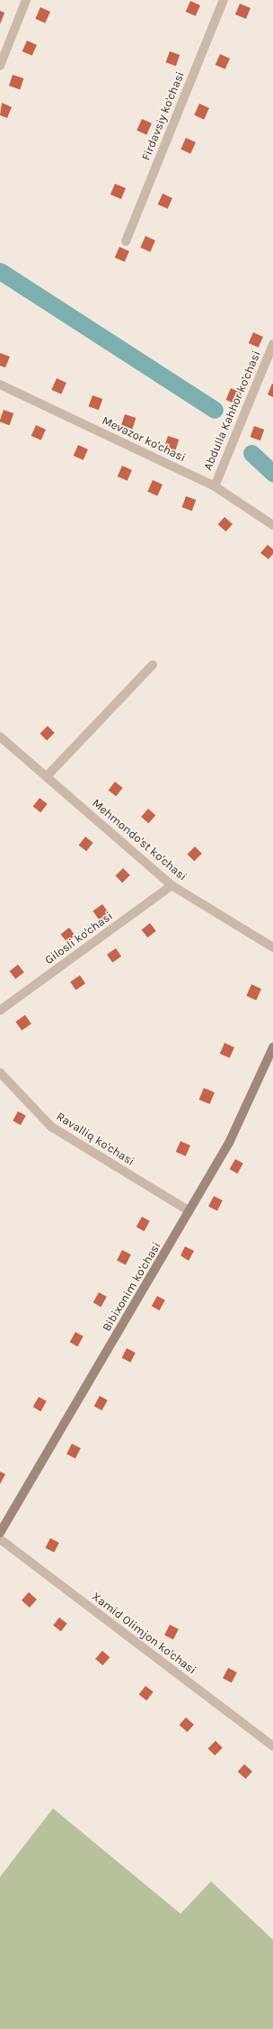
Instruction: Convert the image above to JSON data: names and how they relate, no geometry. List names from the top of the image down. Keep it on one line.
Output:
{"streets":{"main road":["Bibixonim ko'chasi"],"street":["Firdavsiy ko'chasi","Abdulla Kahhor ko'chasi","Mevazor ko'chasi","Mehmondo'st ko'chasi","Gilosli ko'chasi","Ravalliq ko'chasi","Xamid Olimjon ko'chasi"]},"crossings":[["Abdulla Kahhor ko'chasi","Mevazor ko'chasi"],["Mehmondo'st ko'chasi","Gilosli ko'chasi"],["Ravalliq ko'chasi","Bibixonim ko'chasi"]]}
